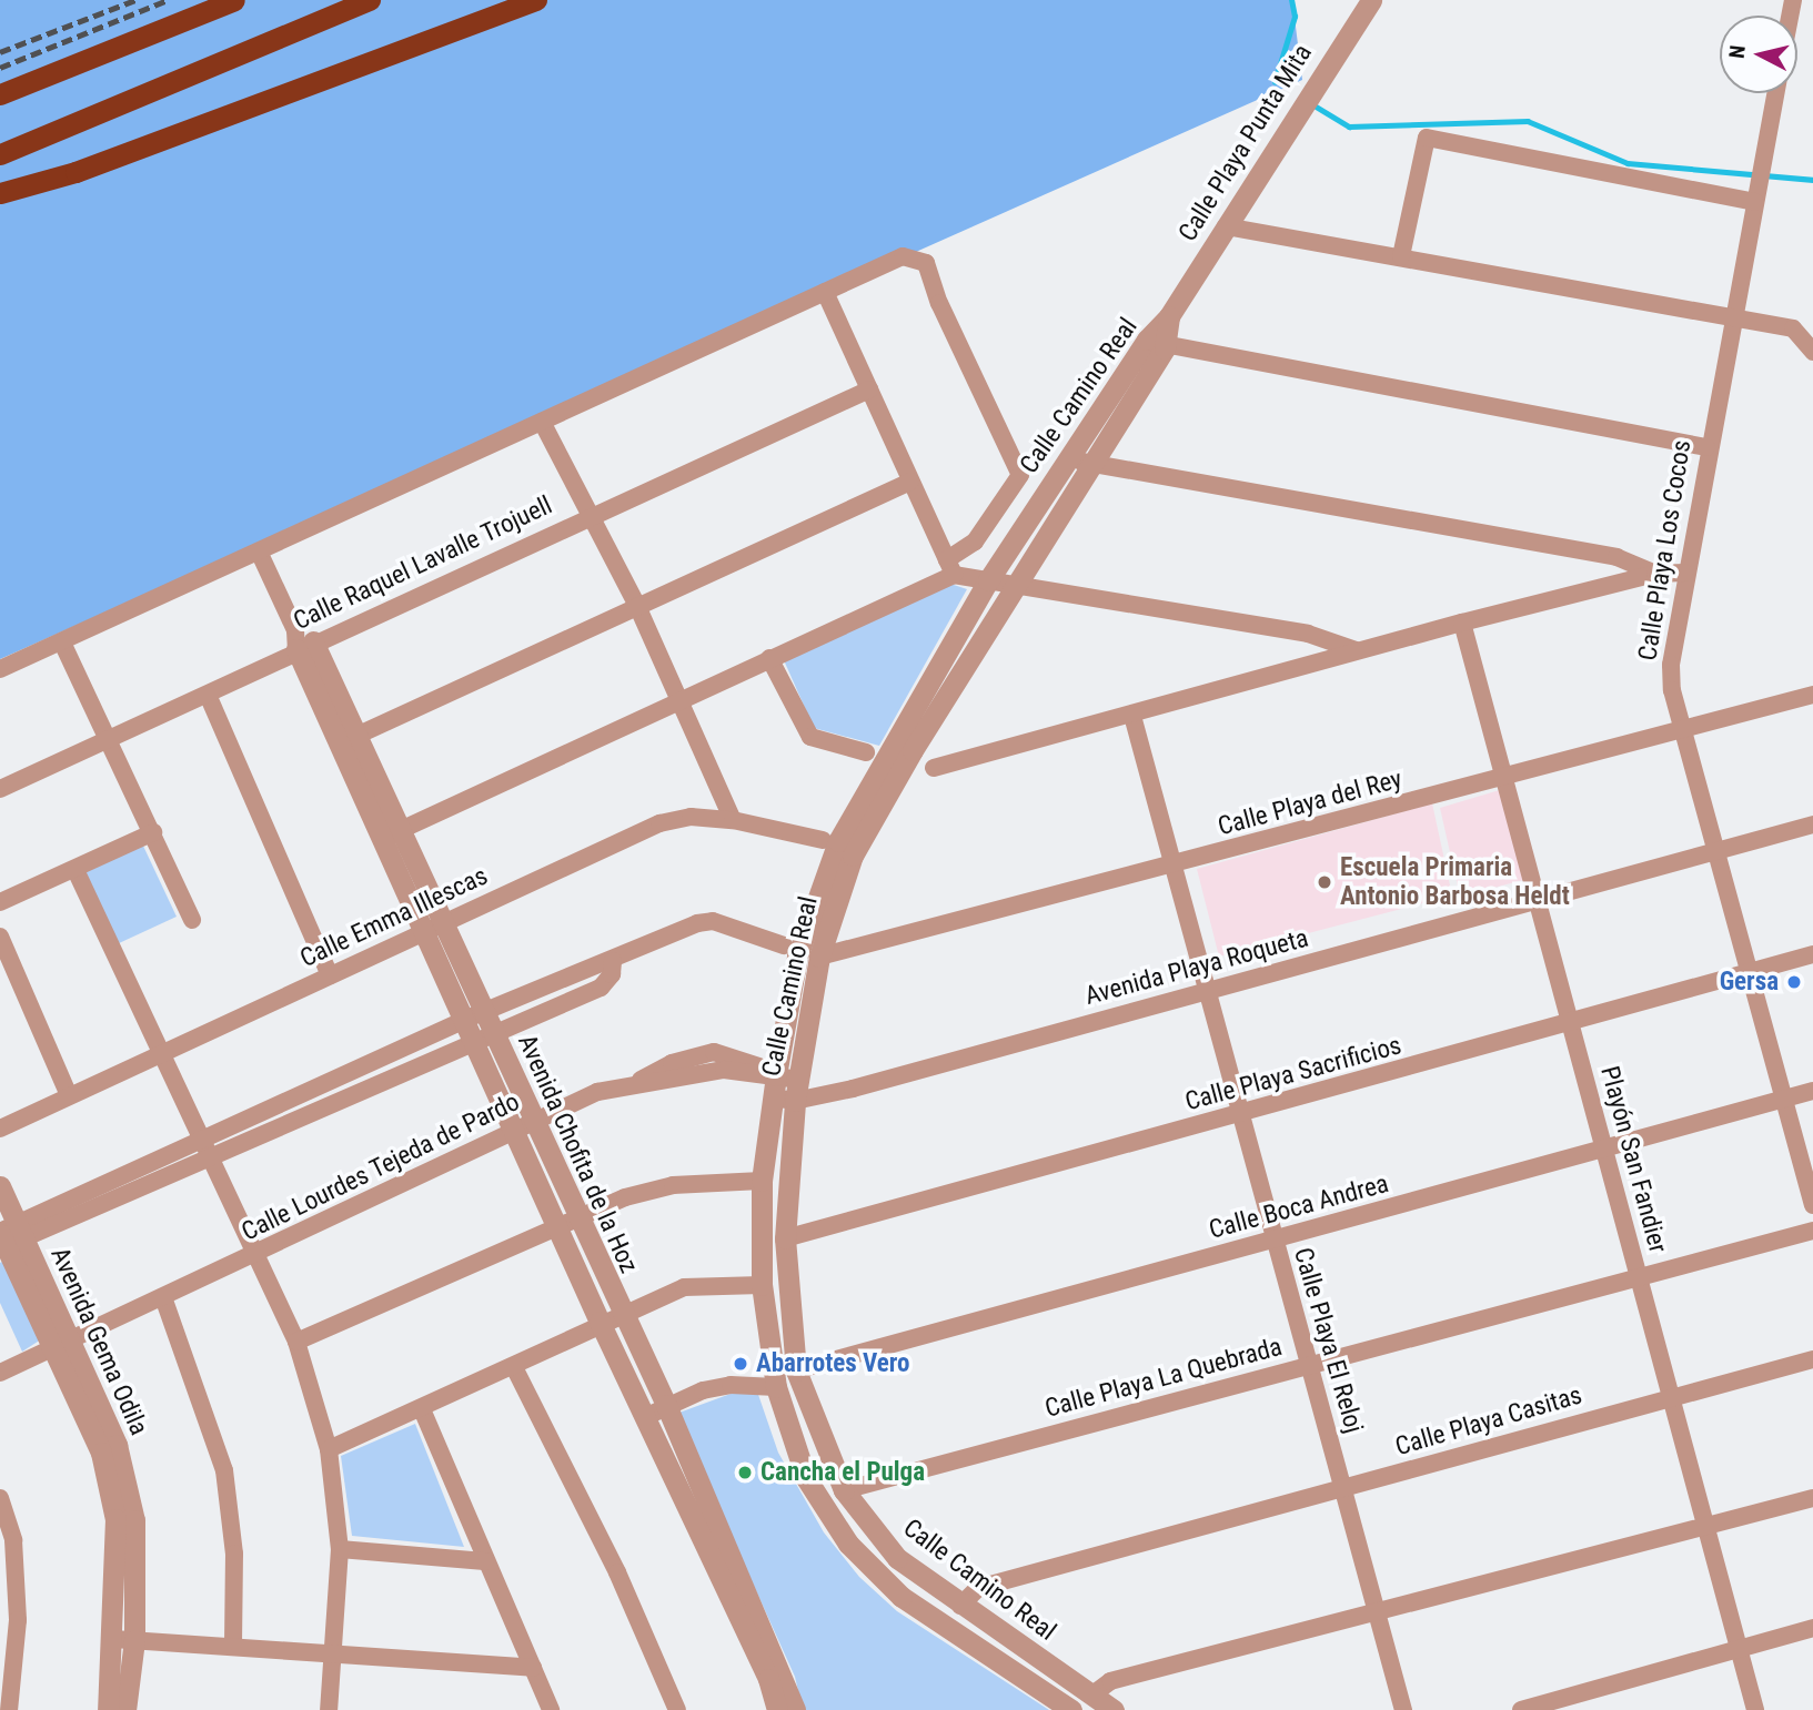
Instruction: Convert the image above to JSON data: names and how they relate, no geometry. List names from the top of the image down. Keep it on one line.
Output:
{"streets":{"street":["Calle Playa Punta Mita","Calle Camino Real","Calle Playa Los Cocos","Calle Raquel Lavalle Trojuell","Calle Playa del Rey","Calle Emma Illescas","Avenida Playa Roqueta","Calle Playa Sacrificios","Avenida Chofita de la Hoz","Playón San Fandier","Calle Lourdes Tejeda de Pardo","Calle Boca Andrea","Calle Playa El Reloj","Avenida Gema Odila","Calle Playa La Quebrada","Calle Playa Casitas"]},"crossings":[["Calle Playa Punta Mita","Calle Camino Real"],["Calle Camino Real","Calle Playa del Rey"],["Calle Camino Real","Avenida Playa Roqueta"],["Calle Camino Real","Calle Playa Sacrificios"],["Calle Camino Real","Calle Lourdes Tejeda de Pardo"],["Calle Camino Real","Calle Boca Andrea"],["Calle Camino Real","Calle Playa La Quebrada"],["Calle Camino Real","Calle Playa Casitas"],["Calle Playa Los Cocos","Calle Playa del Rey"],["Calle Playa Los Cocos","Avenida Playa Roqueta"],["Calle Playa Los Cocos","Calle Playa Sacrificios"],["Calle Playa Los Cocos","Calle Boca Andrea"],["Calle Raquel Lavalle Trojuell","Avenida Chofita de la Hoz"],["Calle Playa del Rey","Playón San Fandier"],["Calle Playa del Rey","Calle Playa El Reloj"],["Calle Emma Illescas","Avenida Chofita de la Hoz"],["Avenida Playa Roqueta","Playón San Fandier"],["Avenida Playa Roqueta","Calle Lourdes Tejeda de Pardo"],["Avenida Playa Roqueta","Calle Playa El Reloj"],["Calle Playa Sacrificios","Playón San Fandier"],["Calle Playa Sacrificios","Calle Playa El Reloj"],["Avenida Chofita de la Hoz","Calle Lourdes Tejeda de Pardo"],["Playón San Fandier","Calle Boca Andrea"],["Playón San Fandier","Calle Playa La Quebrada"],["Playón San Fandier","Calle Playa Casitas"],["Calle Lourdes Tejeda de Pardo","Avenida Gema Odila"],["Calle Boca Andrea","Calle Playa El Reloj"],["Calle Playa El Reloj","Calle Playa La Quebrada"],["Calle Playa El Reloj","Calle Playa Casitas"]],"places":["Escuela Primaria Antonio Barbosa Heldt","Gersa","Abarrotes Vero","Cancha el Pulga"],"north":"left"}
